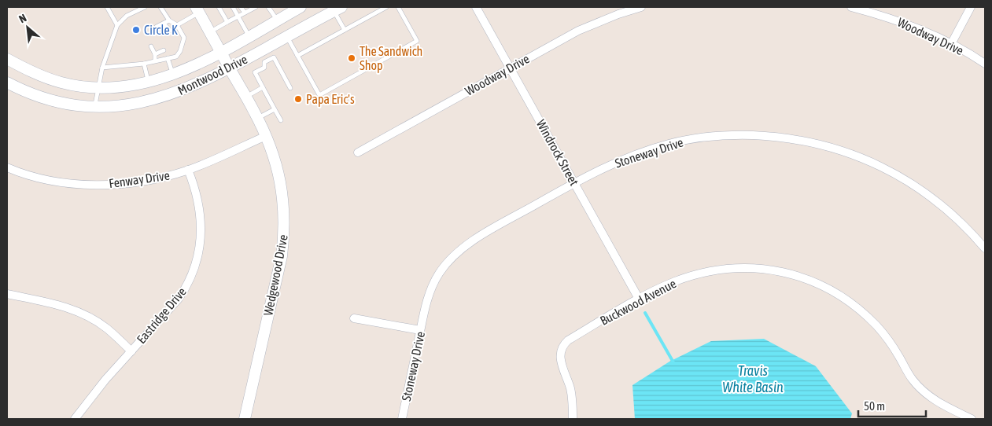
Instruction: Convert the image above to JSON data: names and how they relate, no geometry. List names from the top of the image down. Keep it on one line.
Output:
{"streets":{"main road":["Montwood Drive","Wedgewood Drive"],"street":["Woodway Drive","Windrock Street","Stoneway Drive","Fenway Drive","Buckwood Avenue","Eastridge Drive"]},"crossings":[["Woodway Drive","Windrock Street"],["Montwood Drive","Wedgewood Drive"],["Windrock Street","Stoneway Drive"],["Windrock Street","Buckwood Avenue"],["Fenway Drive","Wedgewood Drive"],["Fenway Drive","Eastridge Drive"]],"water":["Travis White Basin"],"places":["Circle K","The Sandwich Shop","Papa Eric's"],"scale_bar":"50 m","north":"top left"}
